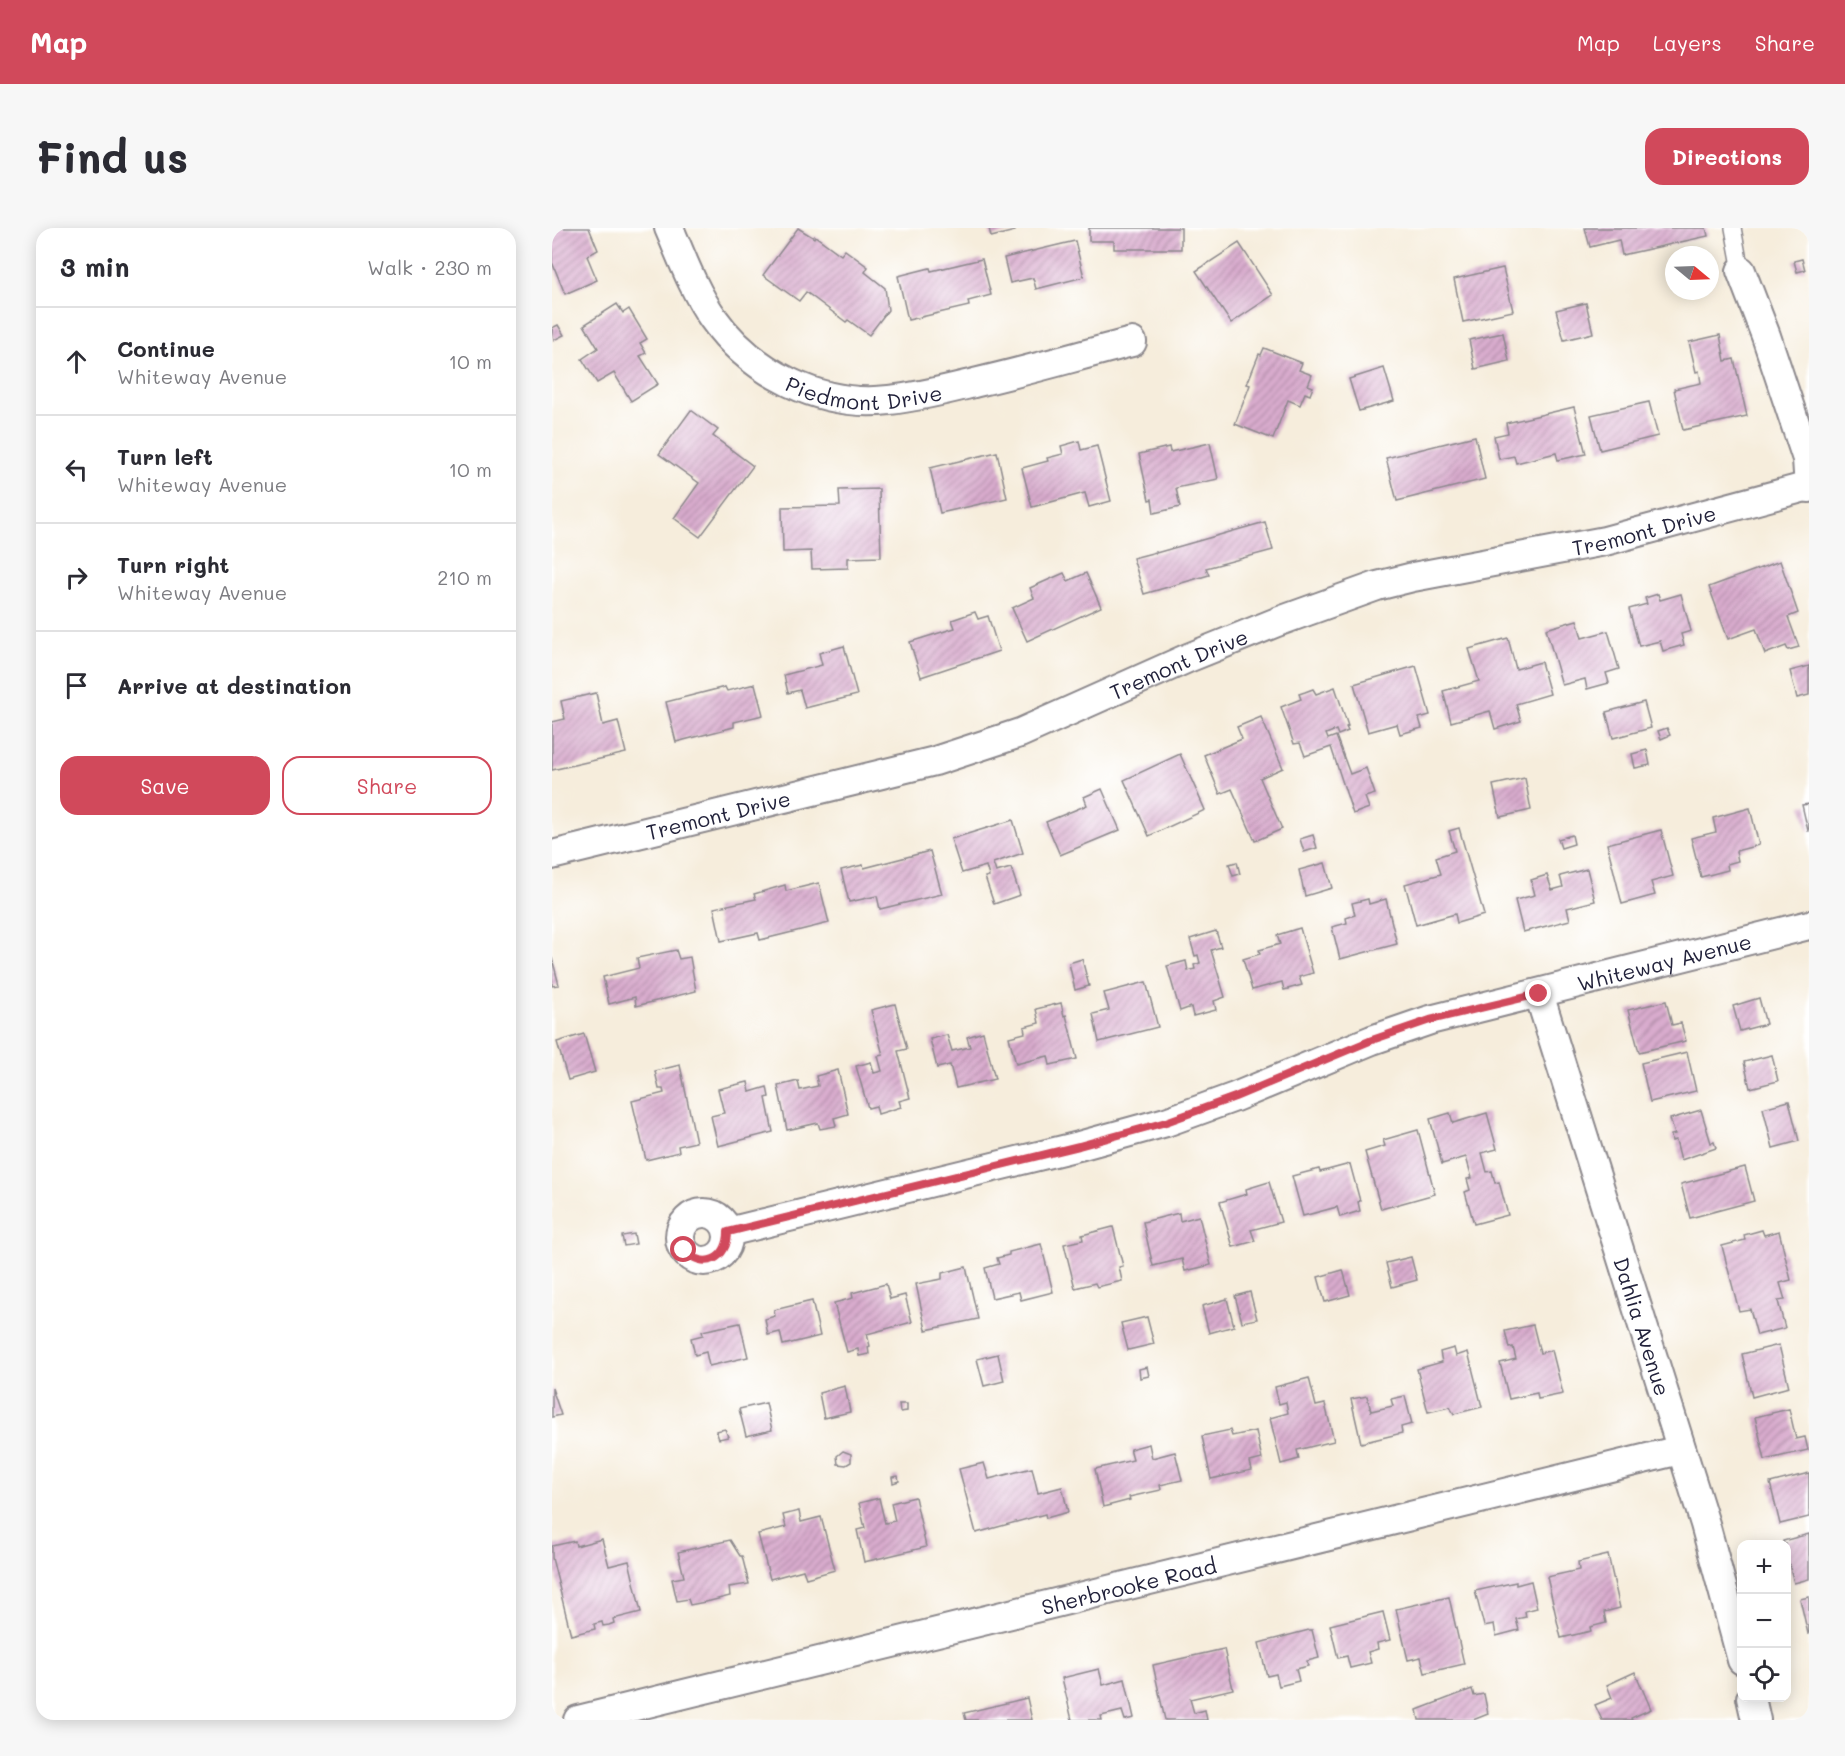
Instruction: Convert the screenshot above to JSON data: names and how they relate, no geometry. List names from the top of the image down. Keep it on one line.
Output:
{"streets":{"street":["Piedmont Drive","Tremont Drive","Whiteway Avenue","Dahlia Avenue","Sherbrooke Road"]},"crossings":[["Whiteway Avenue","Dahlia Avenue"],["Dahlia Avenue","Sherbrooke Road"]],"north":"right","page":{"header":"Map","nav":["Map","Layers","Share"],"buttons":["Directions",["Save","Share"]],"title":"Find us","heading":["3 min","Walk · 230 m"],"list":[["Continue","Whiteway Avenue","10 m"],["Turn left","Whiteway Avenue","10 m"],["Turn right","Whiteway Avenue","210 m"],"Arrive at destination"],"map_buttons":["+","−"]}}
